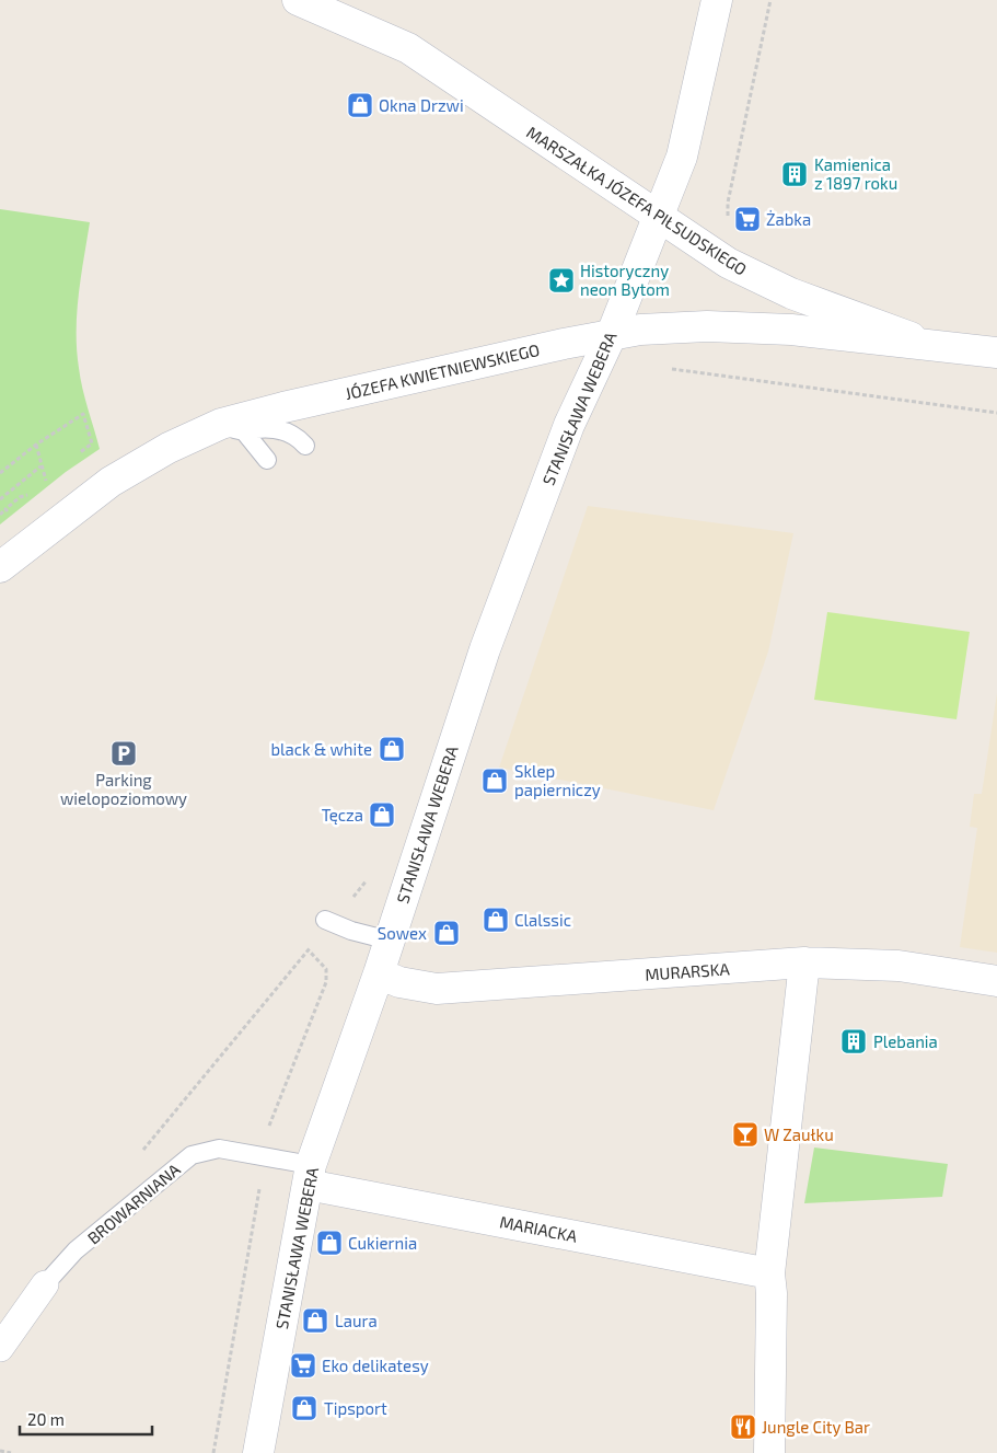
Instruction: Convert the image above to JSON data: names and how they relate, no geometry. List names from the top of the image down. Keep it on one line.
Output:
{"streets":{"street":["MARSZAŁKA JÓZEFA PIŁSUDSKIEGO","JÓZEFA KWIETNIEWSKIEGO","STANISŁAWA WEBERA","MURARSKA","BROWARNIANA","MARIACKA"]},"crossings":[["MARSZAŁKA JÓZEFA PIŁSUDSKIEGO","JÓZEFA KWIETNIEWSKIEGO"],["MARSZAŁKA JÓZEFA PIŁSUDSKIEGO","STANISŁAWA WEBERA"],["JÓZEFA KWIETNIEWSKIEGO","STANISŁAWA WEBERA"],["STANISŁAWA WEBERA","MURARSKA"],["STANISŁAWA WEBERA","BROWARNIANA"],["STANISŁAWA WEBERA","MARIACKA"],["BROWARNIANA","MARIACKA"]],"places":{"shop":["Okna Drzwi","black & white","Sklep papierniczy","Tęcza","Clalssic","Sowex","Cukiernia","Laura","Tipsport"],"building":["Kamienica z 1897 roku","Plebania"],"supermarket":["Żabka","Eko delikatesy"],"place":["Historyczny neon Bytom"],"parking":["Parking wielopoziomowy"],"bar":["W Zaułku"],"restaurant":["Jungle City Bar"]},"scale_bar":"20 m"}
